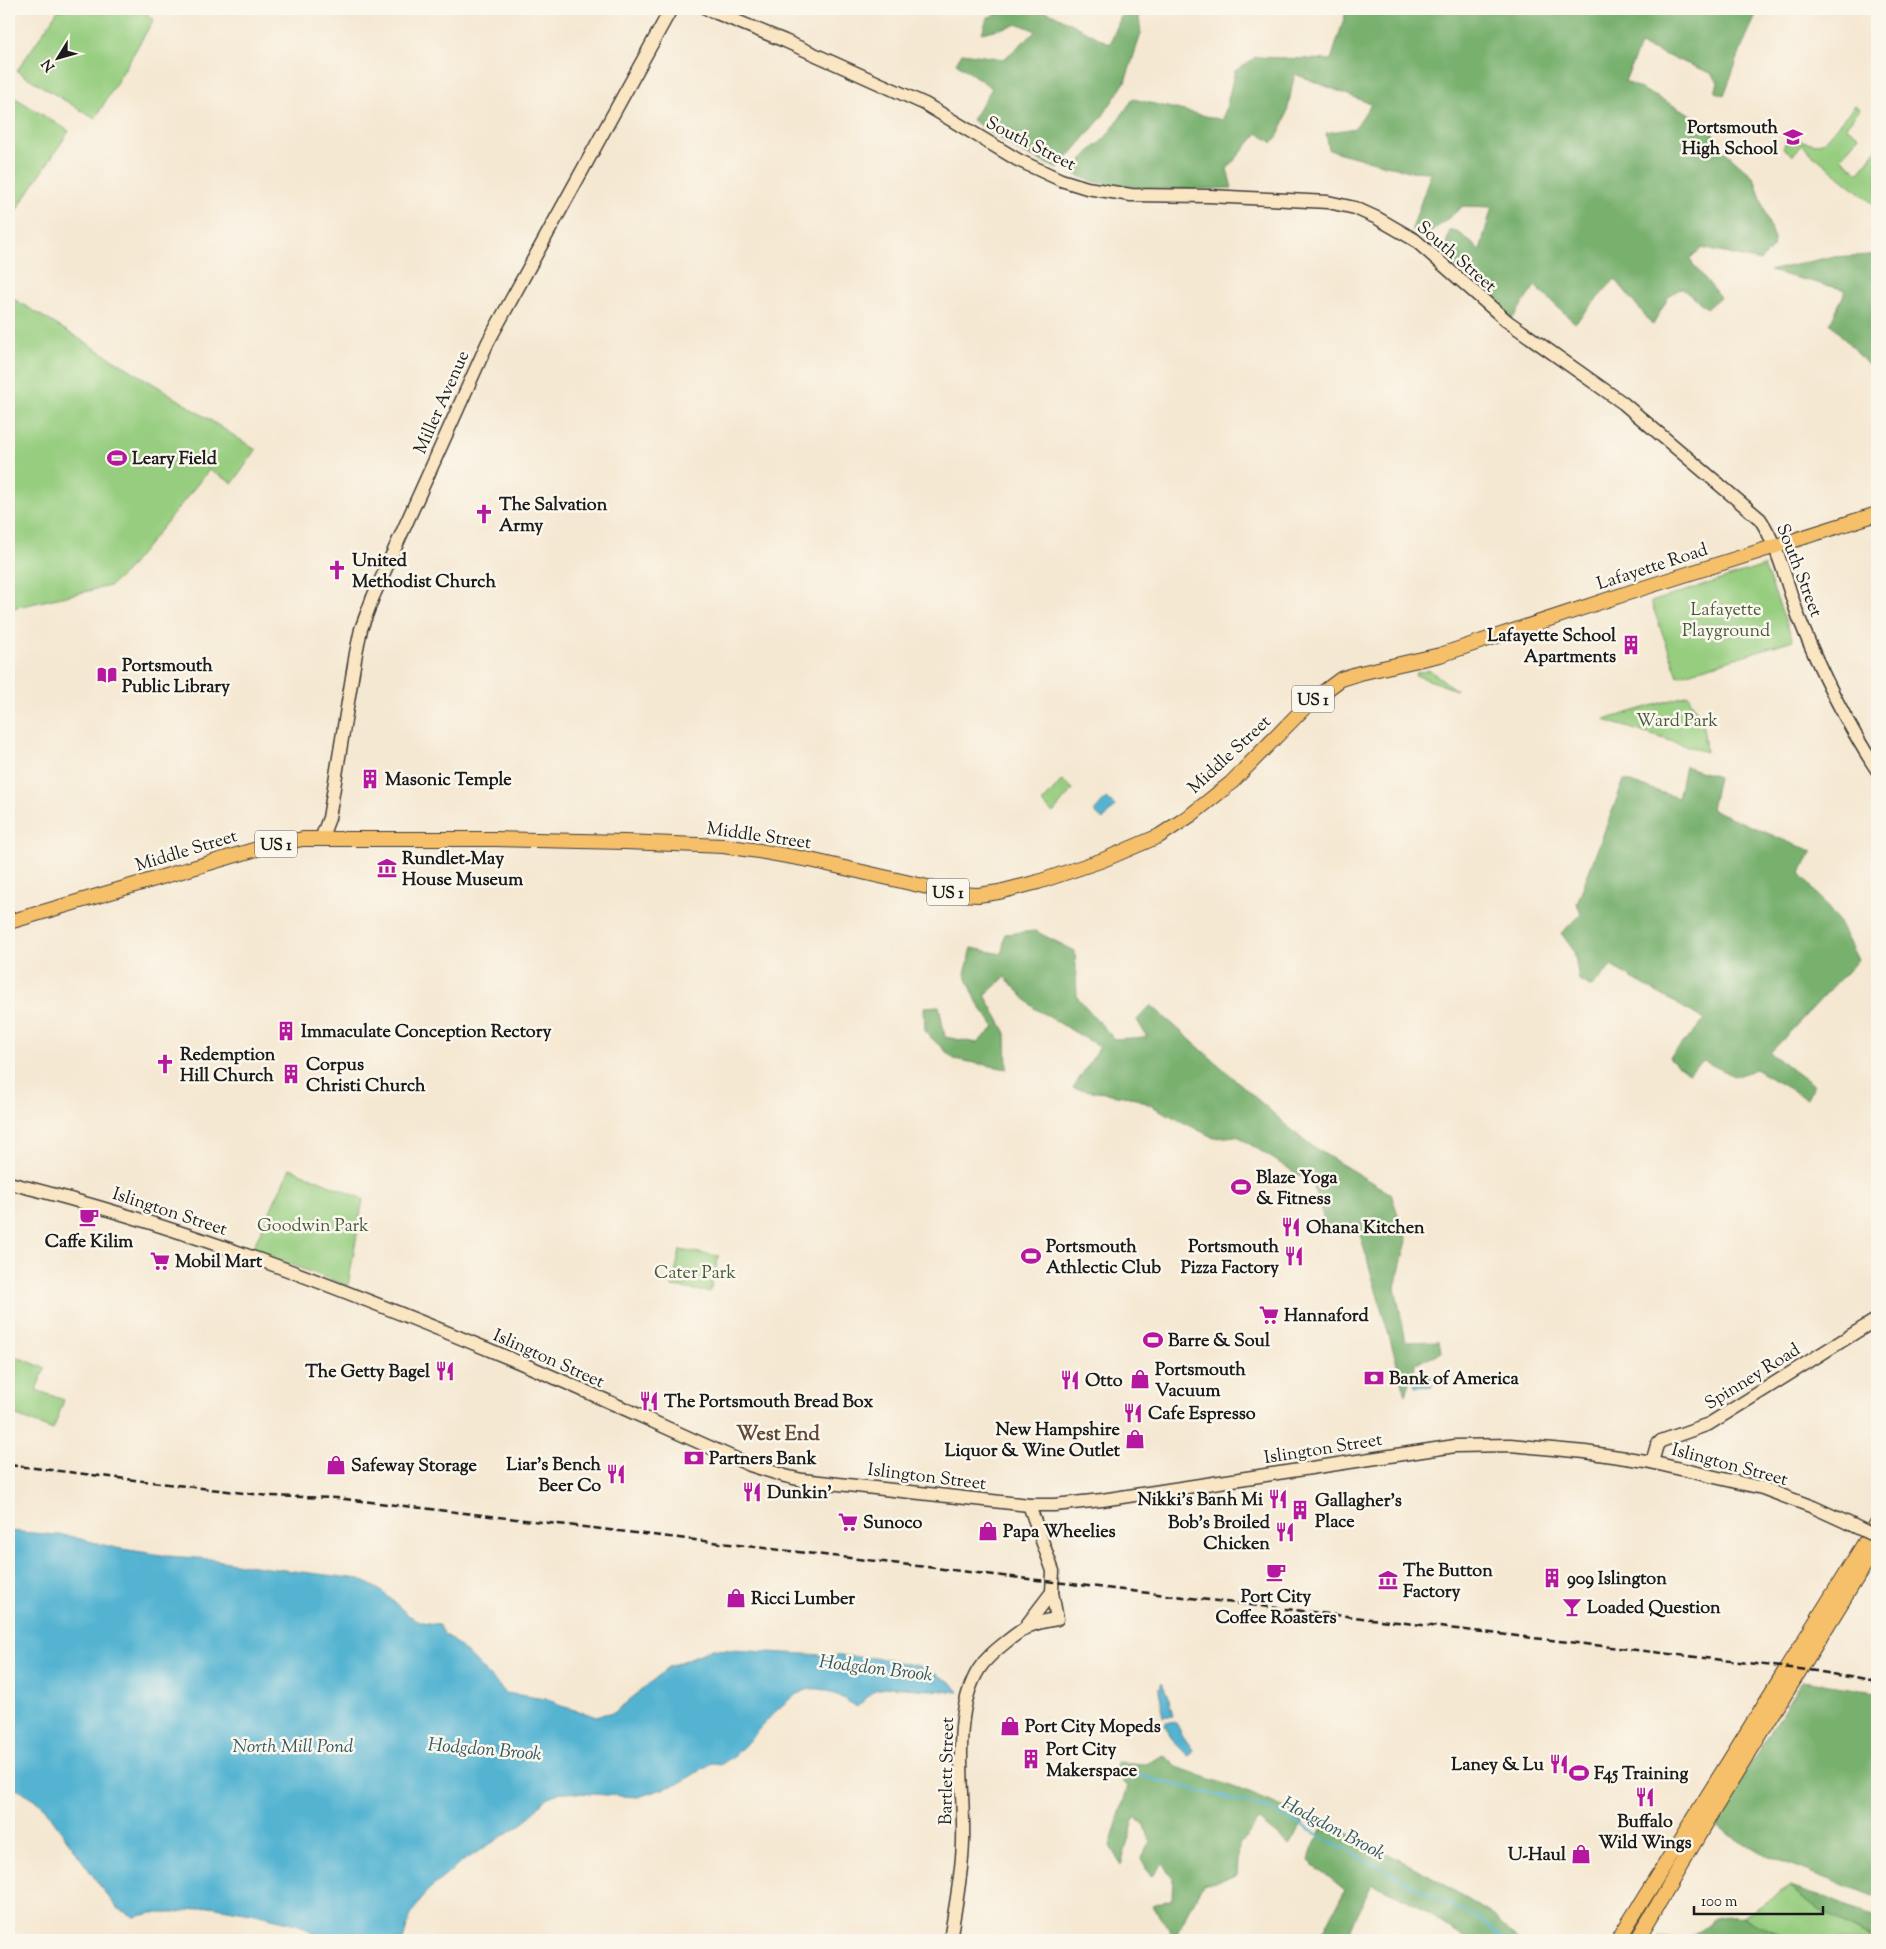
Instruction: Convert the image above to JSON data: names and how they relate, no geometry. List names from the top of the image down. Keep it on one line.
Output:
{"streets":{"main road":["Lafayette Road","US 1","Middle Street"],"street":["South Street","Miller Avenue","Islington Street","Spinney Road","Bartlett Street"]},"crossings":[["South Street","Lafayette Road"],["Miller Avenue","Middle Street"],["Lafayette Road","Middle Street"],["Islington Street","Spinney Road"],["Islington Street","Bartlett Street"]],"districts":["West End"],"water":["Hodgdon Brook","North Mill Pond"],"parks":["Lafayette Playground","Ward Park","Goodwin Park","Cater Park"],"places":{"school or university":["Portsmouth High School"],"sports":["Leary Field","Blaze Yoga & Fitness","Portsmouth Athlectic Club","Barre & Soul","F45 Training"],"church":["The Salvation Army","United Methodist Church","Redemption Hill Church"],"building":["Lafayette School Apartments","Masonic Temple","Immaculate Conception Rectory","Corpus Christi Church","Gallagher's Place","909 Islington","Port City Makerspace"],"library":["Portsmouth Public Library"],"museum":["Rundlet-May House Museum","The Button Factory"],"cafe":["Caffe Kilim","Port City Coffee Roasters"],"restaurant":["Ohana Kitchen","Portsmouth Pizza Factory","The Getty Bagel","Otto","The Portsmouth Bread Box","Cafe Espresso","Liar's Bench Beer Co","Dunkin'","Nikki's Banh Mi","Bob's Broiled Chicken","Laney & Lu","Buffalo Wild Wings"],"supermarket":["Mobil Mart","Hannaford","Sunoco"],"bank":["Bank of America","Partners Bank"],"shop":["Portsmouth Vacuum","New Hampshire Liquor & Wine Outlet","Safeway Storage","Papa Wheelies","Ricci Lumber","Port City Mopeds","U-Haul"],"bar":["Loaded Question"]},"scale_bar":"100 m","north":"bottom left"}
